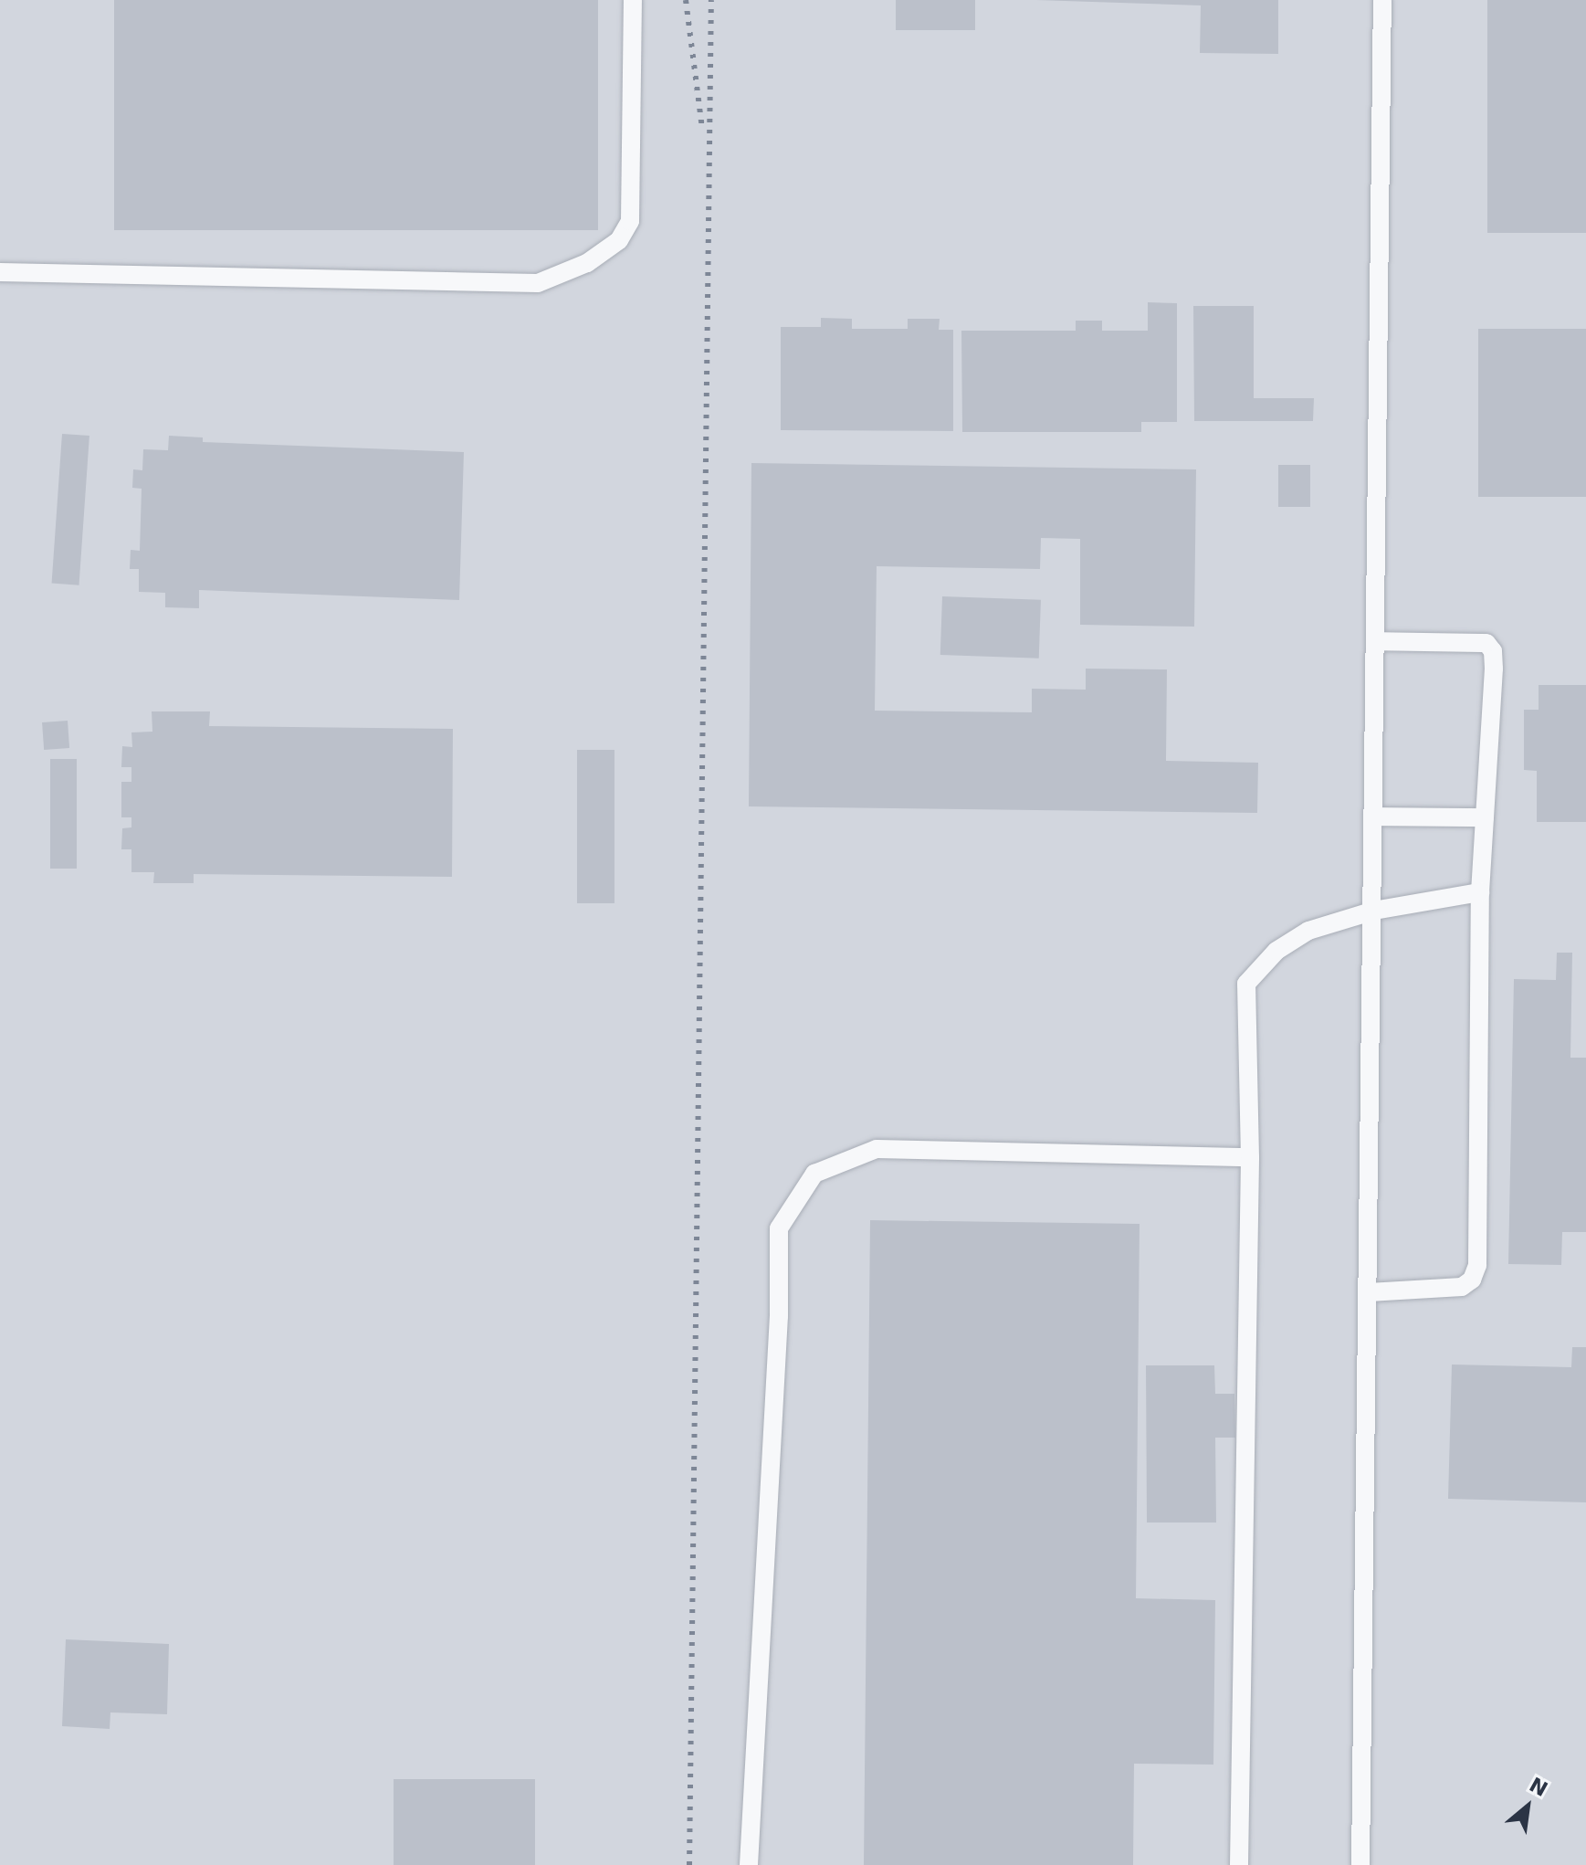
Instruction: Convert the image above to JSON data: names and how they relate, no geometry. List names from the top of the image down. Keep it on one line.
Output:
{"north":"top right"}
